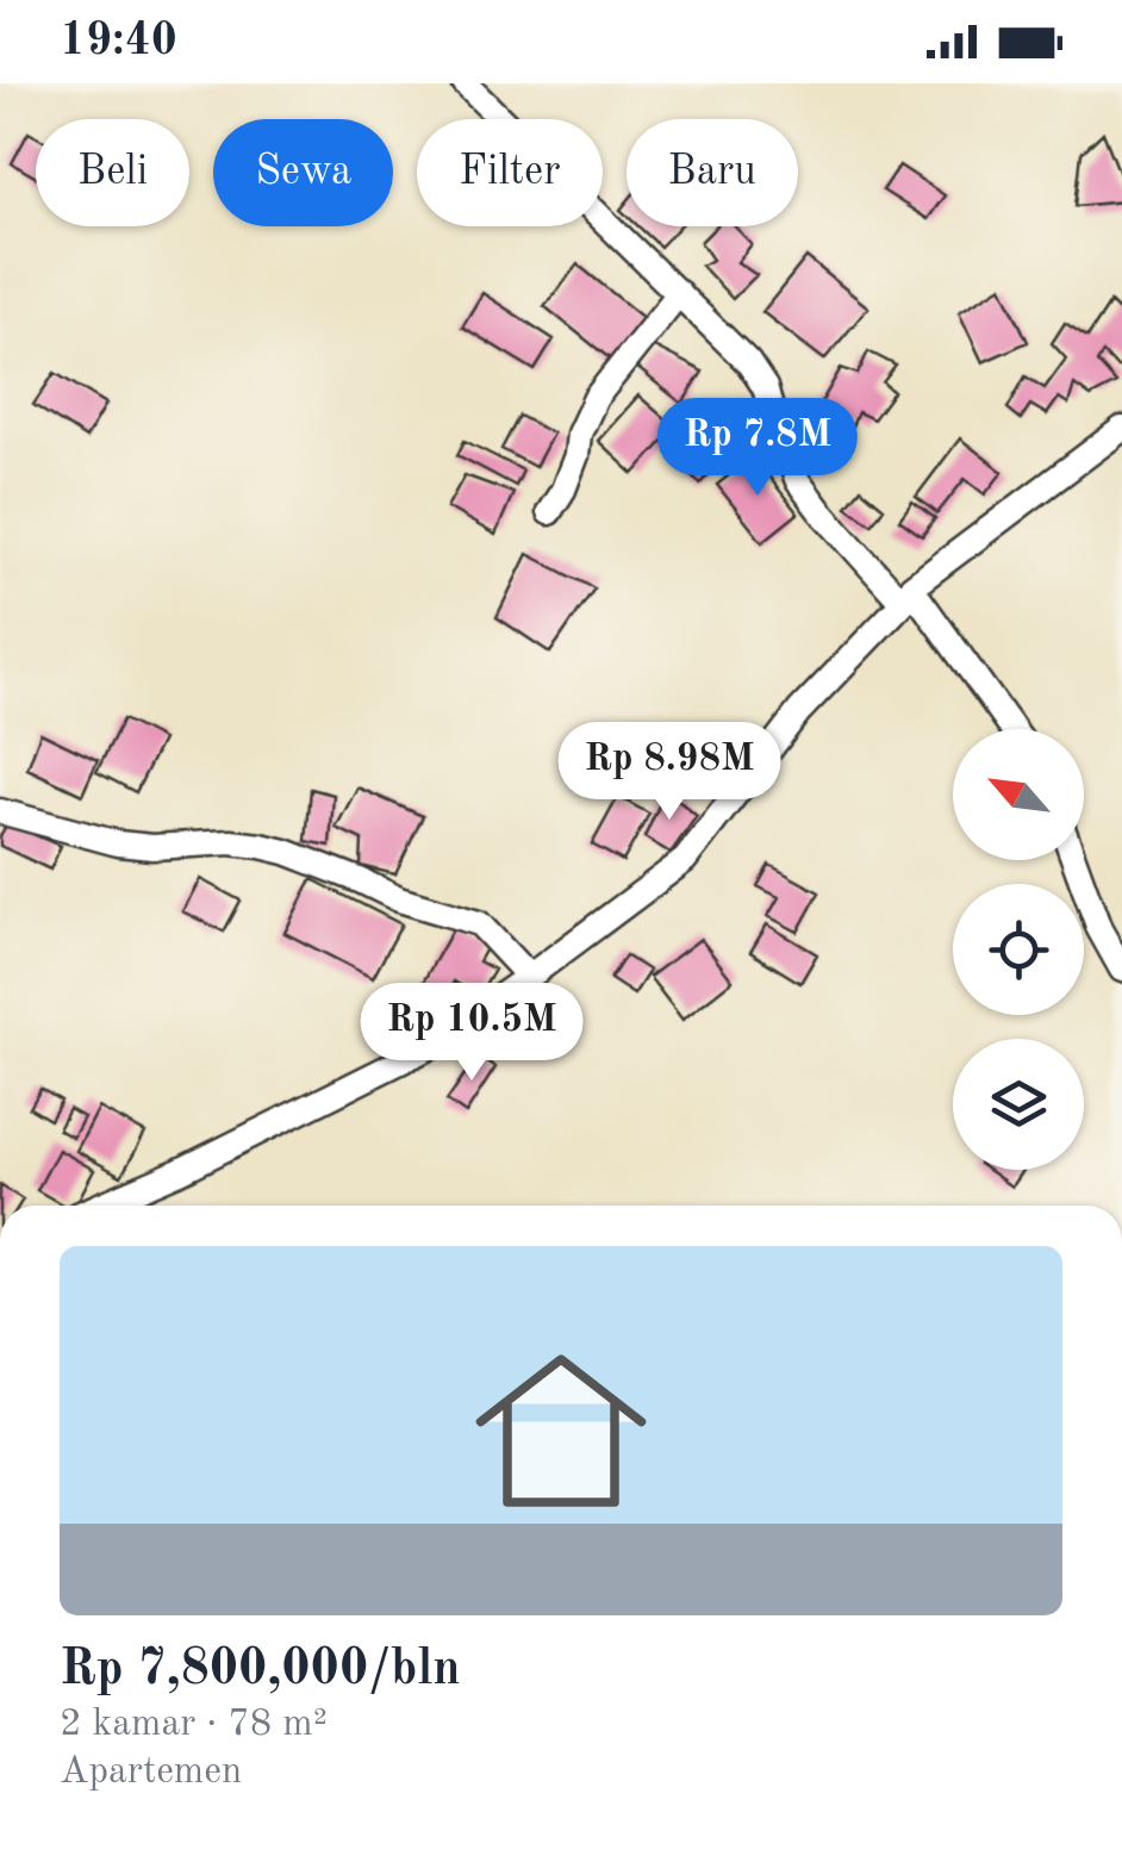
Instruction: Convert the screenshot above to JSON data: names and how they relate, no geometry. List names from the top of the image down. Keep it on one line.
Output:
{"north":"top left","page":{"status":"19:40","chip":["Beli","Sewa","Filter","Baru"],"price":["Rp 7.8M","Rp 8.98M","Rp 10.5M"],"list":[{"name":"Rp 7,800,000/bln","note":"2 kamar · 78 m² · Apartemen"}]}}
